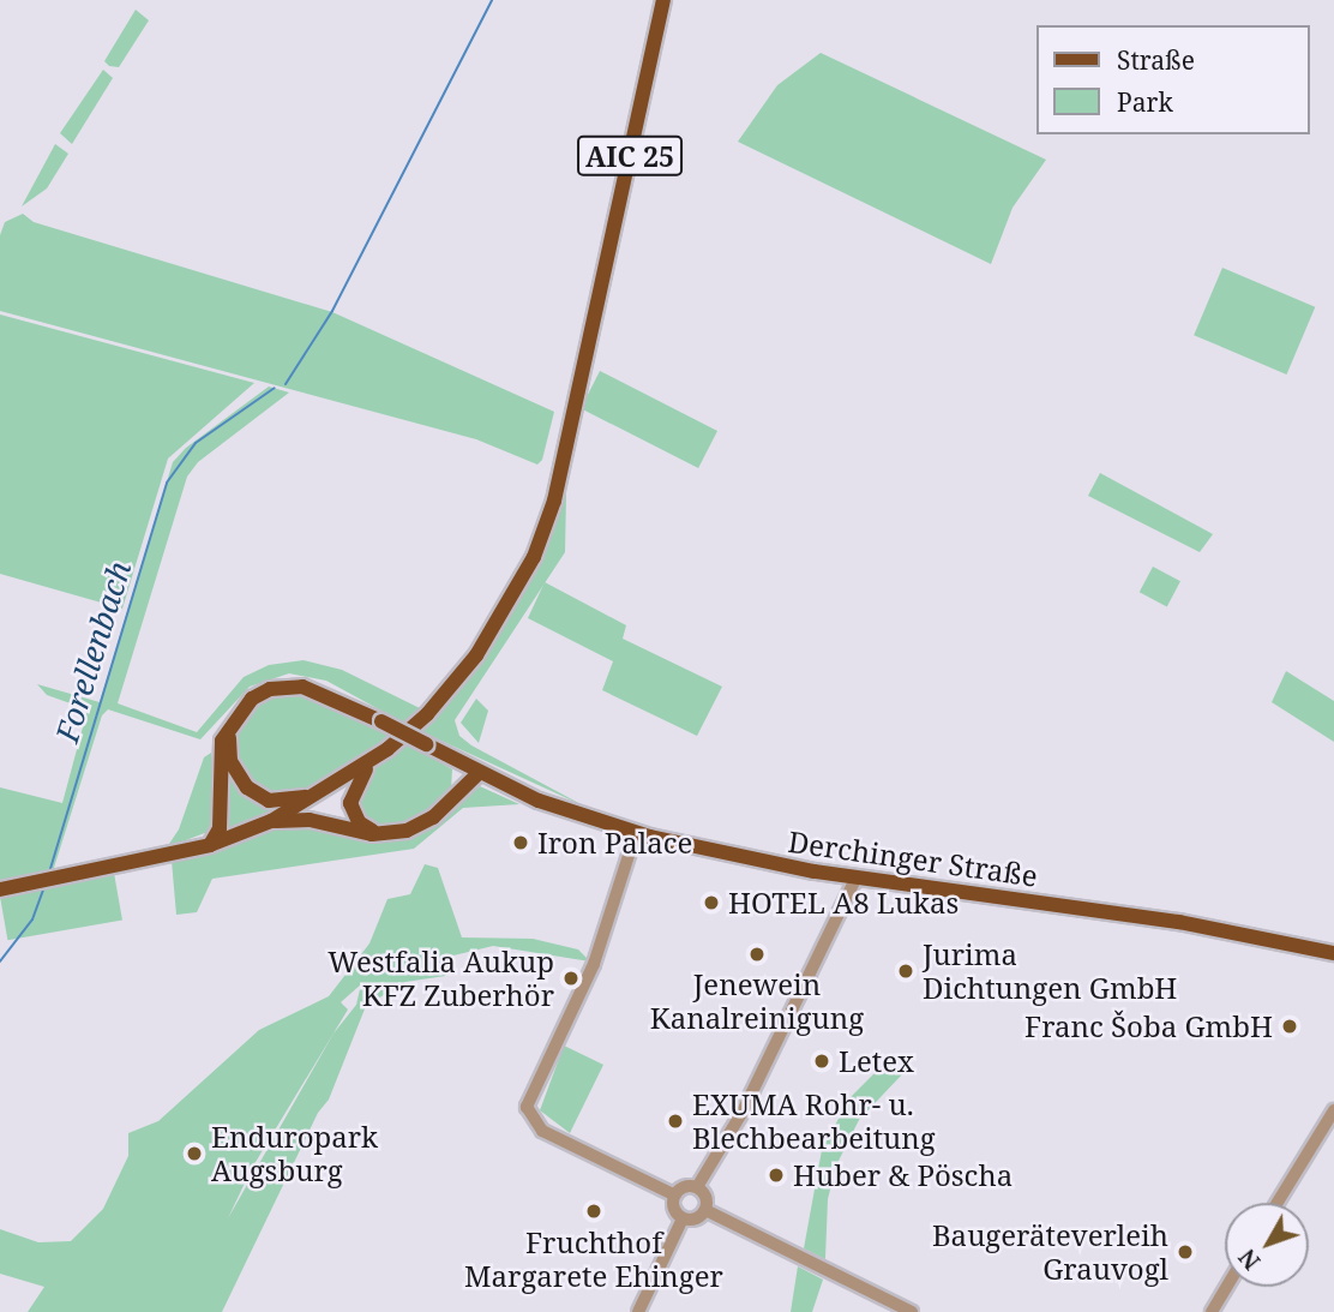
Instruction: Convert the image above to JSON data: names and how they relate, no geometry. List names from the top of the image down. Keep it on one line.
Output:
{"streets":{"main road":["AIC 25","Derchinger Straße"]},"water":["Forellenbach"],"places":["Iron Palace","HOTEL A8 Lukas","Jenewein Kanalreinigung","Jurima Dichtungen GmbH","Westfalia Aukup KFZ Zuberhör","Franc Šoba GmbH","Letex","EXUMA Rohr- u. Blechbearbeitung","Enduropark Augsburg","Huber & Pöscha","Fruchthof Margarete Ehinger","Baugeräteverleih Grauvogl"],"legend":["Straße","Park"],"north":"bottom left"}
